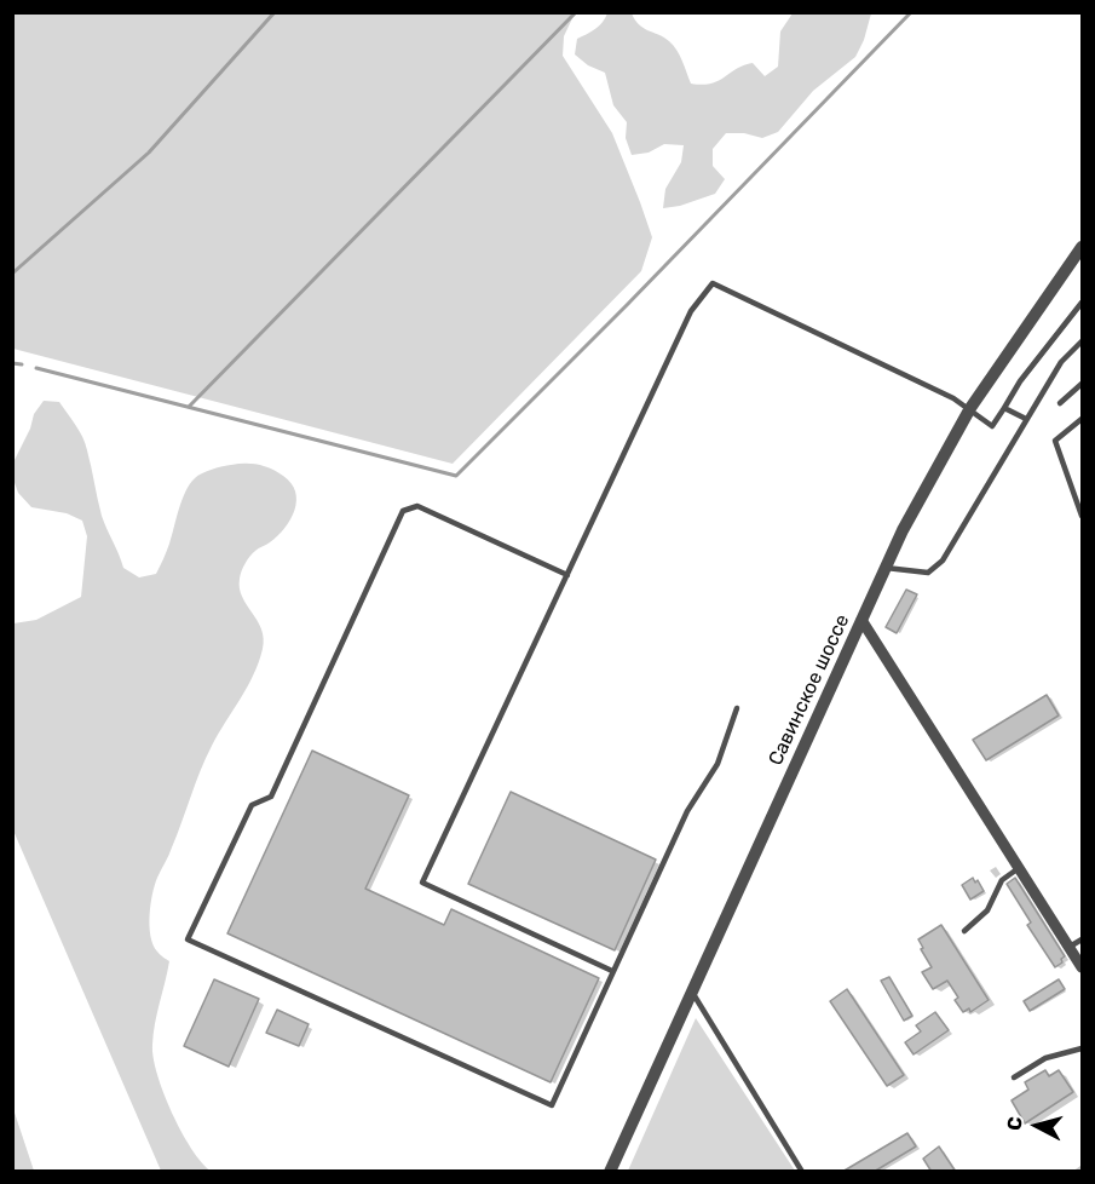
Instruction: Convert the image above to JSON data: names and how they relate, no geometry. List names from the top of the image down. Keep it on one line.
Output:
{"streets":{"street":["Савинское шоссе"]},"north":"left"}
